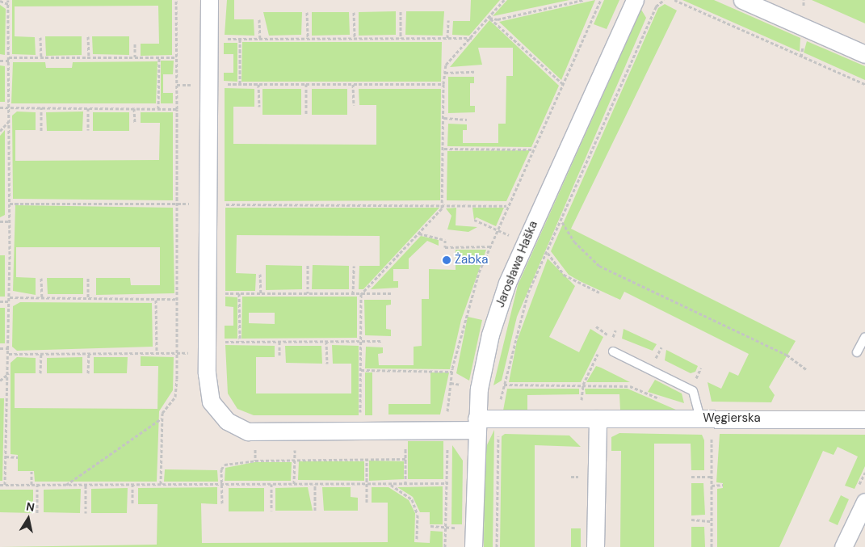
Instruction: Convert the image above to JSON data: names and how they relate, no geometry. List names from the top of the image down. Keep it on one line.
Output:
{"streets":{"street":["Jarosława Haška","Węgierska"]},"crossings":[["Jarosława Haška","Węgierska"]],"places":["Żabka"],"north":"top"}
